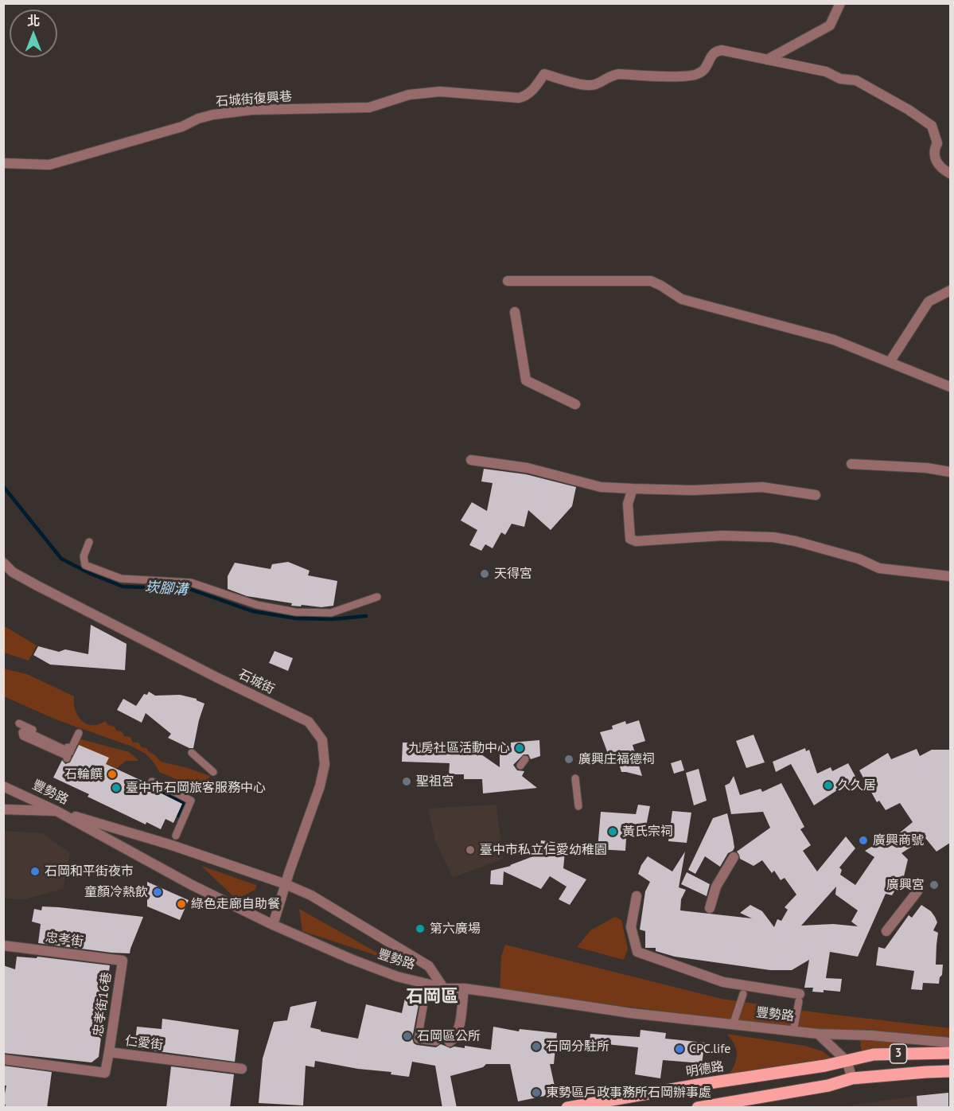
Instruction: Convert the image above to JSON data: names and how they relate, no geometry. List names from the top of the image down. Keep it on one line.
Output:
{"streets":{"main road":["3","明德路"],"street":["石城街復興巷","石城街","豐勢路","忠孝街","忠孝街16巷","仁愛街"]},"crossings":[["石城街","豐勢路"],["忠孝街","忠孝街16巷"],["忠孝街16巷","仁愛街"],["3","明德路"]],"districts":["石岡區"],"water":["崁腳溝"],"places":["天得宮","九房社區活動中心","廣興庄福德祠","石輪饌","聖祖宮","久久居","臺中市石岡旅客服務中心","黃氏宗祠","廣興商號","臺中市私立仁愛幼稚園","石岡和平街夜市","廣興宮","童顏冷熱飲","綠色走廊自助餐","第六廣場","石岡區公所","石岡分駐所","CPC.life","東勢區戶政事務所石岡辦事處"],"north":"top"}
